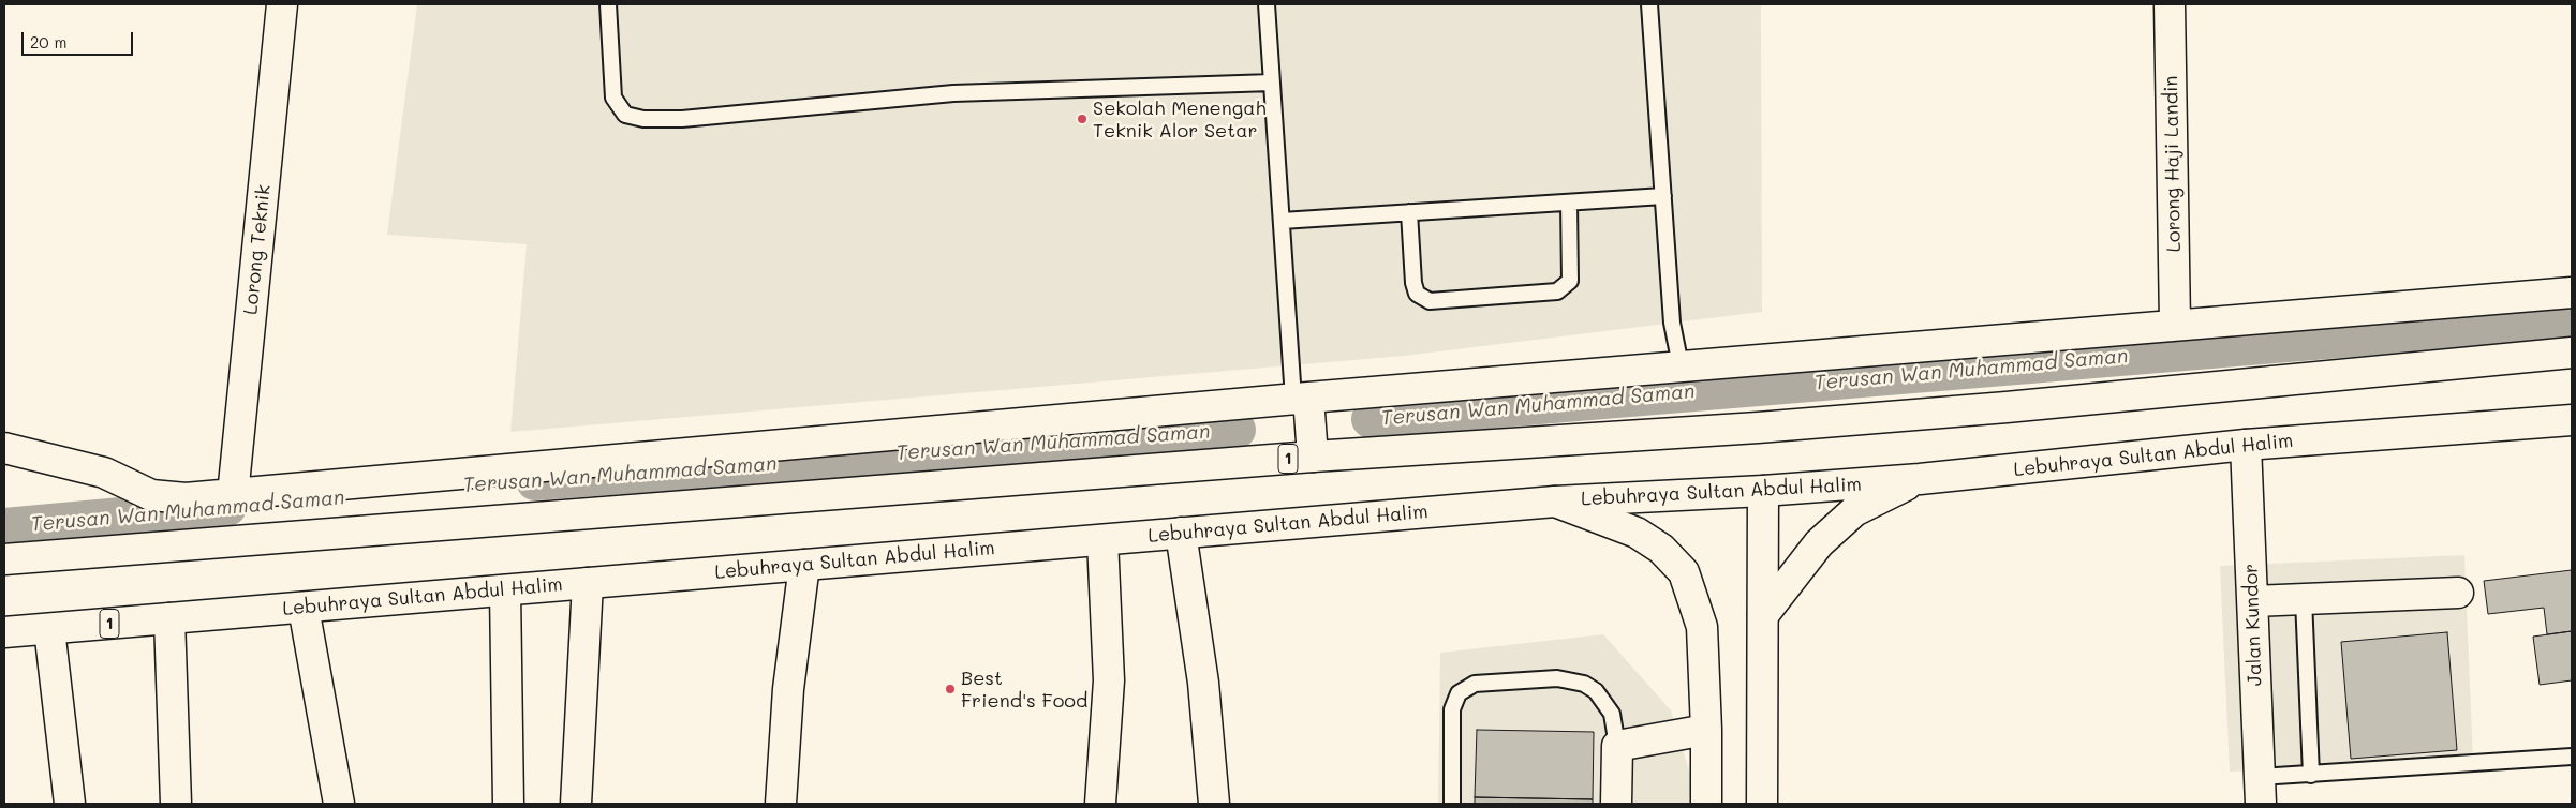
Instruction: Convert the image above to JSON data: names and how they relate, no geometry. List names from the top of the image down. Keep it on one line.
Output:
{"streets":{"street":["Lorong Haji Landin","Lorong Teknik","Lebuhraya Sultan Abdul Halim","1","Jalan Kundor"]},"crossings":[["Lebuhraya Sultan Abdul Halim","Jalan Kundor"]],"water":["Terusan Wan Muhammad Saman"],"places":["Sekolah Menengah Teknik Alor Setar","Best Friend's Food"],"scale_bar":"20 m"}
